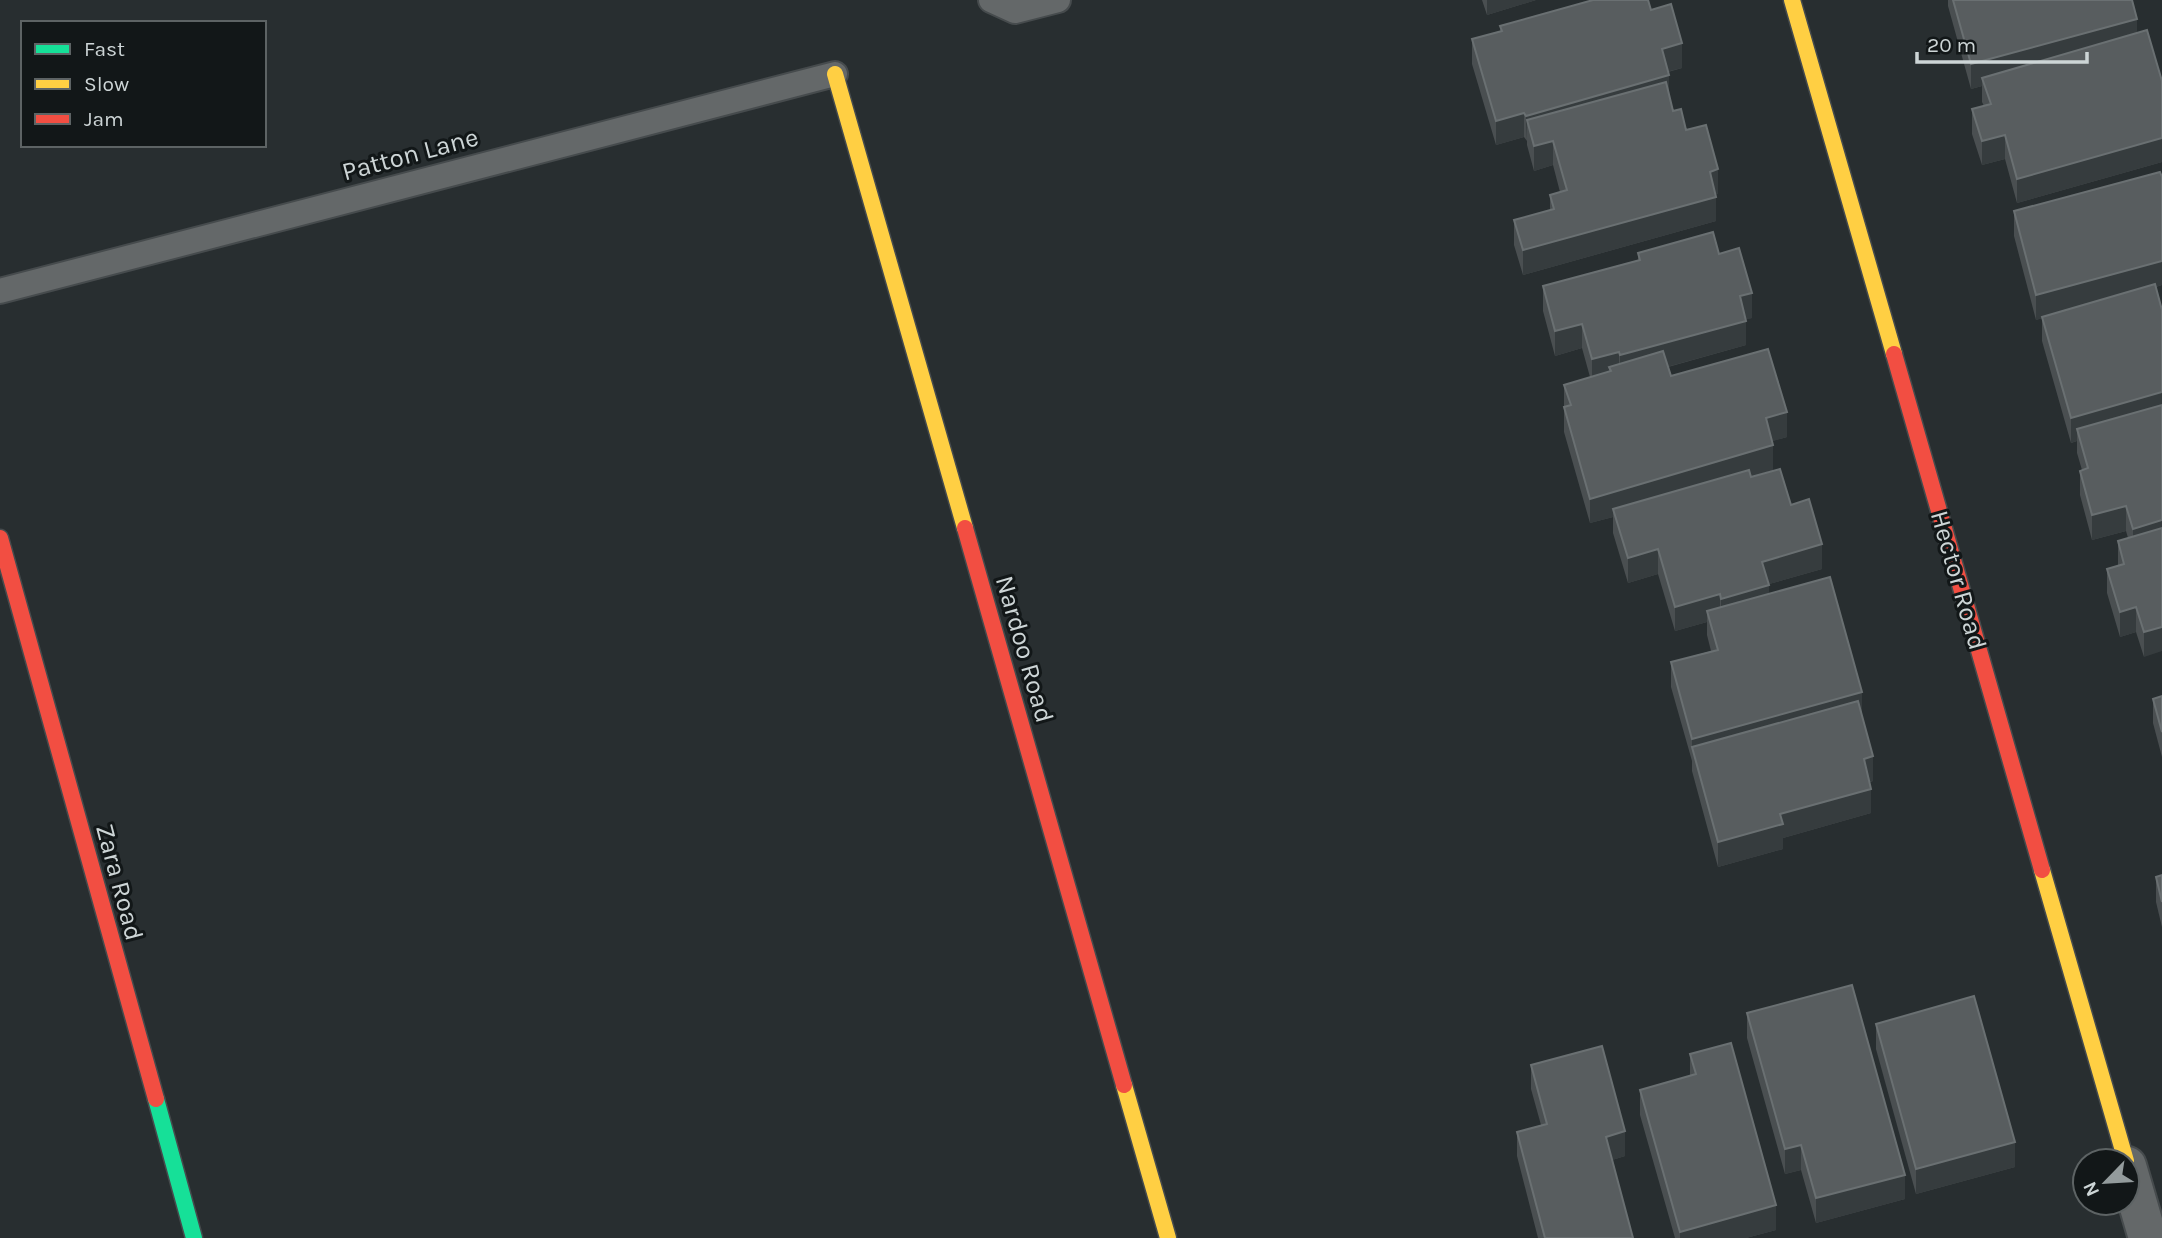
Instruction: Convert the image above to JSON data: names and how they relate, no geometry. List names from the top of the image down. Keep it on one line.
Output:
{"streets":{"street":["Hector Road","Nardoo Road","Zara Road"],"lane":["Patton Lane"]},"crossings":[["Patton Lane","Nardoo Road"]],"legend":["Fast","Slow","Jam"],"scale_bar":"20 m","north":"bottom left"}
